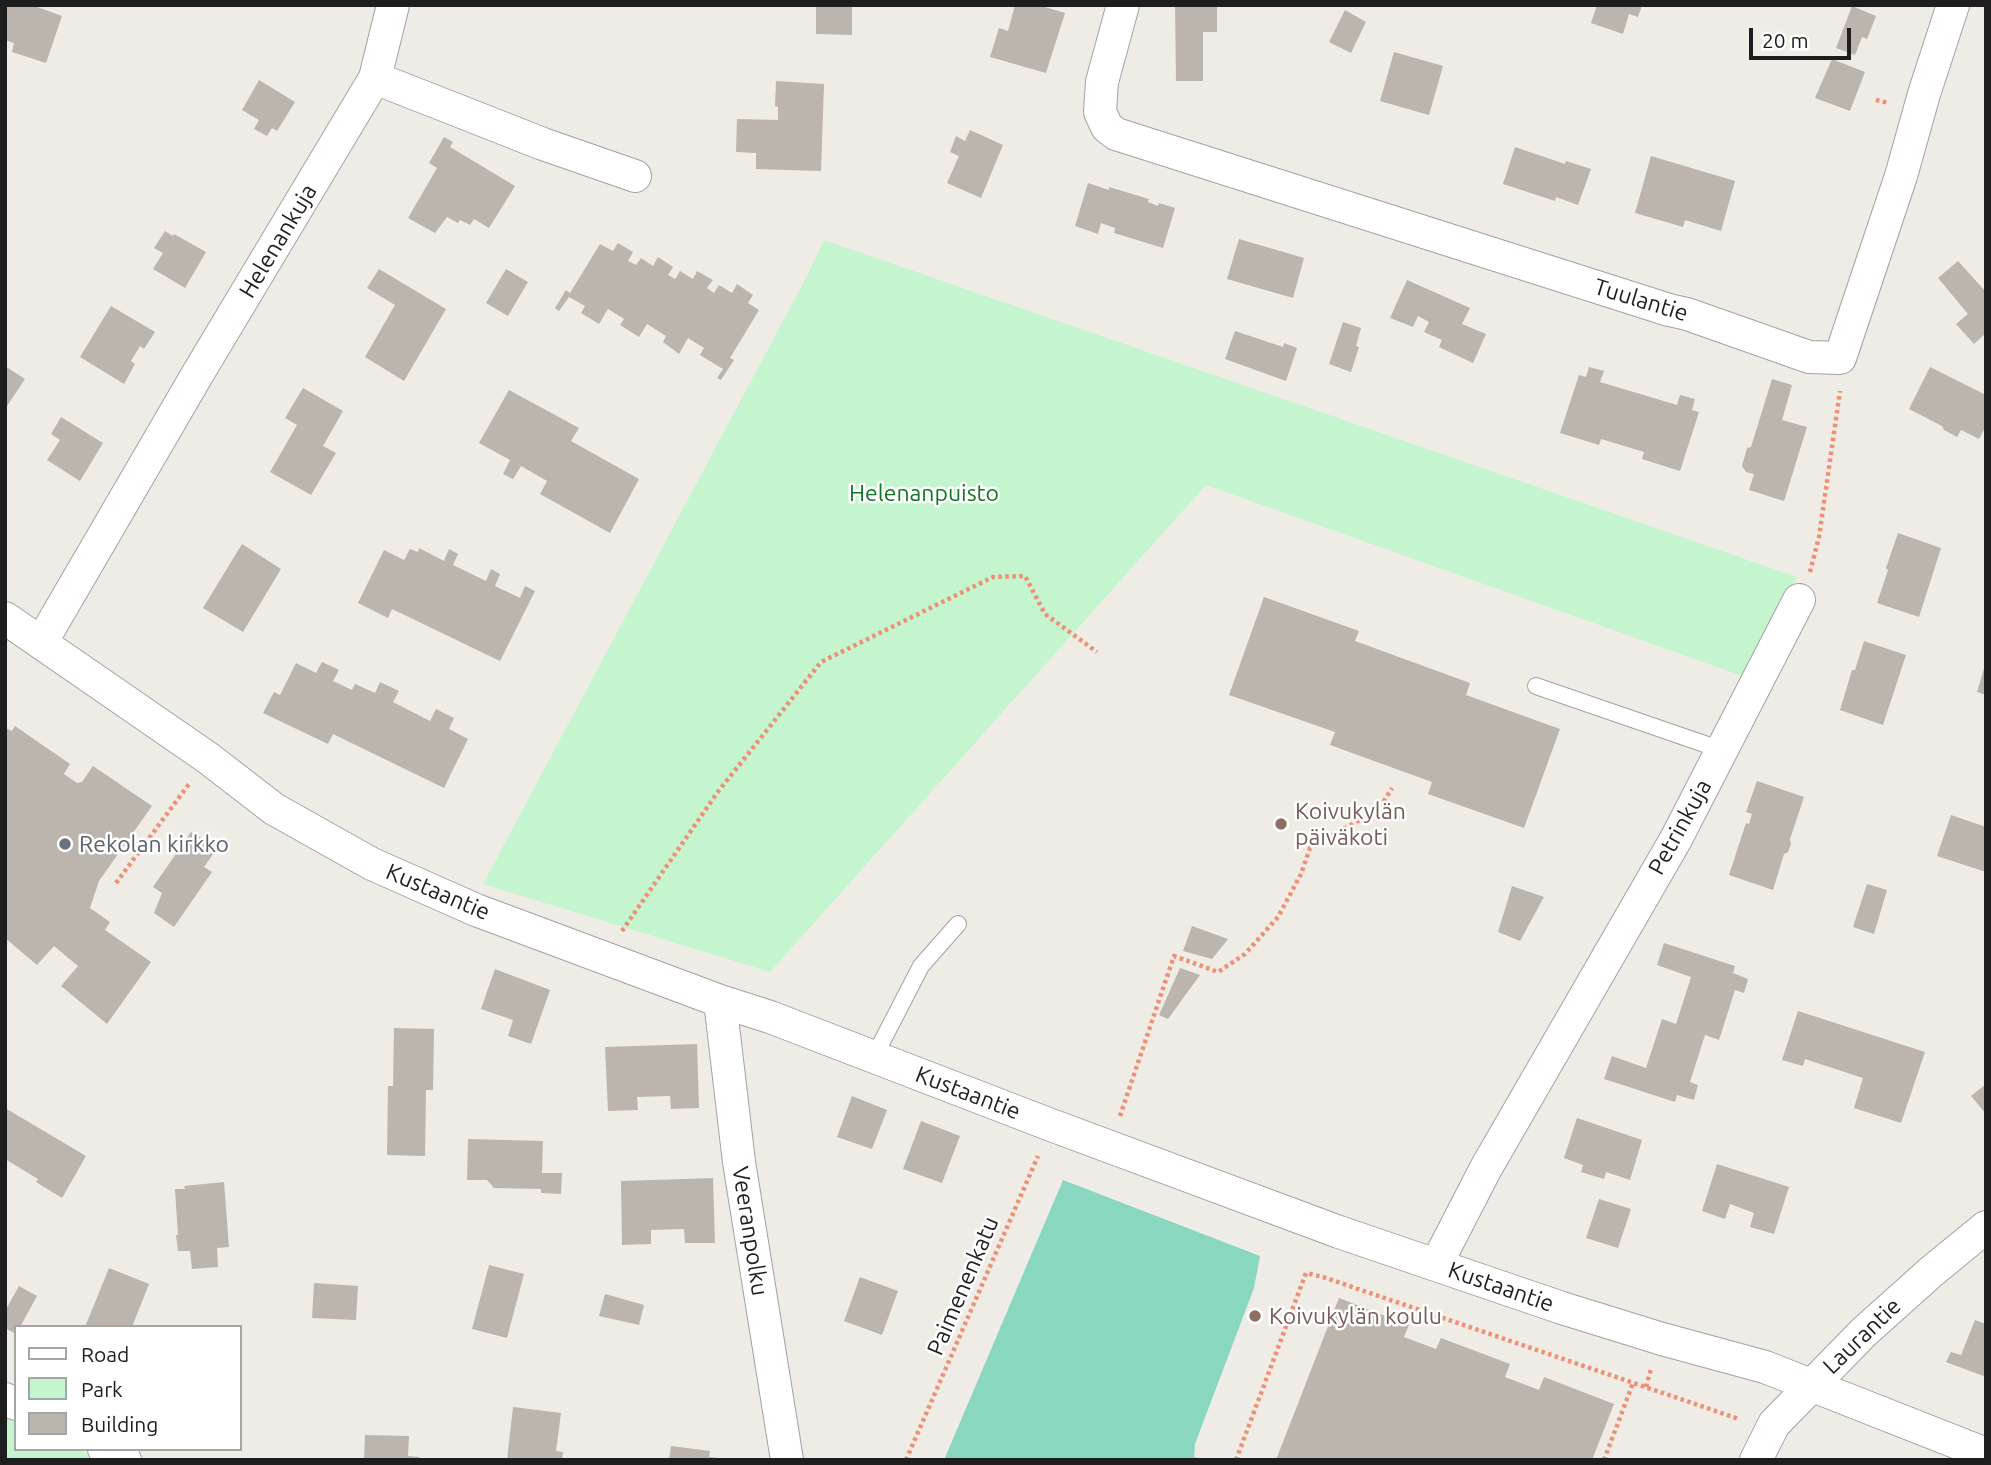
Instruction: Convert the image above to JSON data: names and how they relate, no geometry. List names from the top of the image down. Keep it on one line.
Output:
{"streets":{"street":["Helenankuja","Tuulantie","Petrinkuja","Kustaantie","Veeranpolku","Laurantie"],"path":["Paimenenkatu"]},"crossings":[["Helenankuja","Kustaantie"],["Petrinkuja","Kustaantie"],["Kustaantie","Veeranpolku"],["Kustaantie","Paimenenkatu"],["Kustaantie","Laurantie"]],"parks":["Helenanpuisto"],"places":["Koivukylän päiväkoti","Rekolan kirkko","Koivukylän koulu"],"legend":["Road","Park","Building"],"scale_bar":"20 m"}
